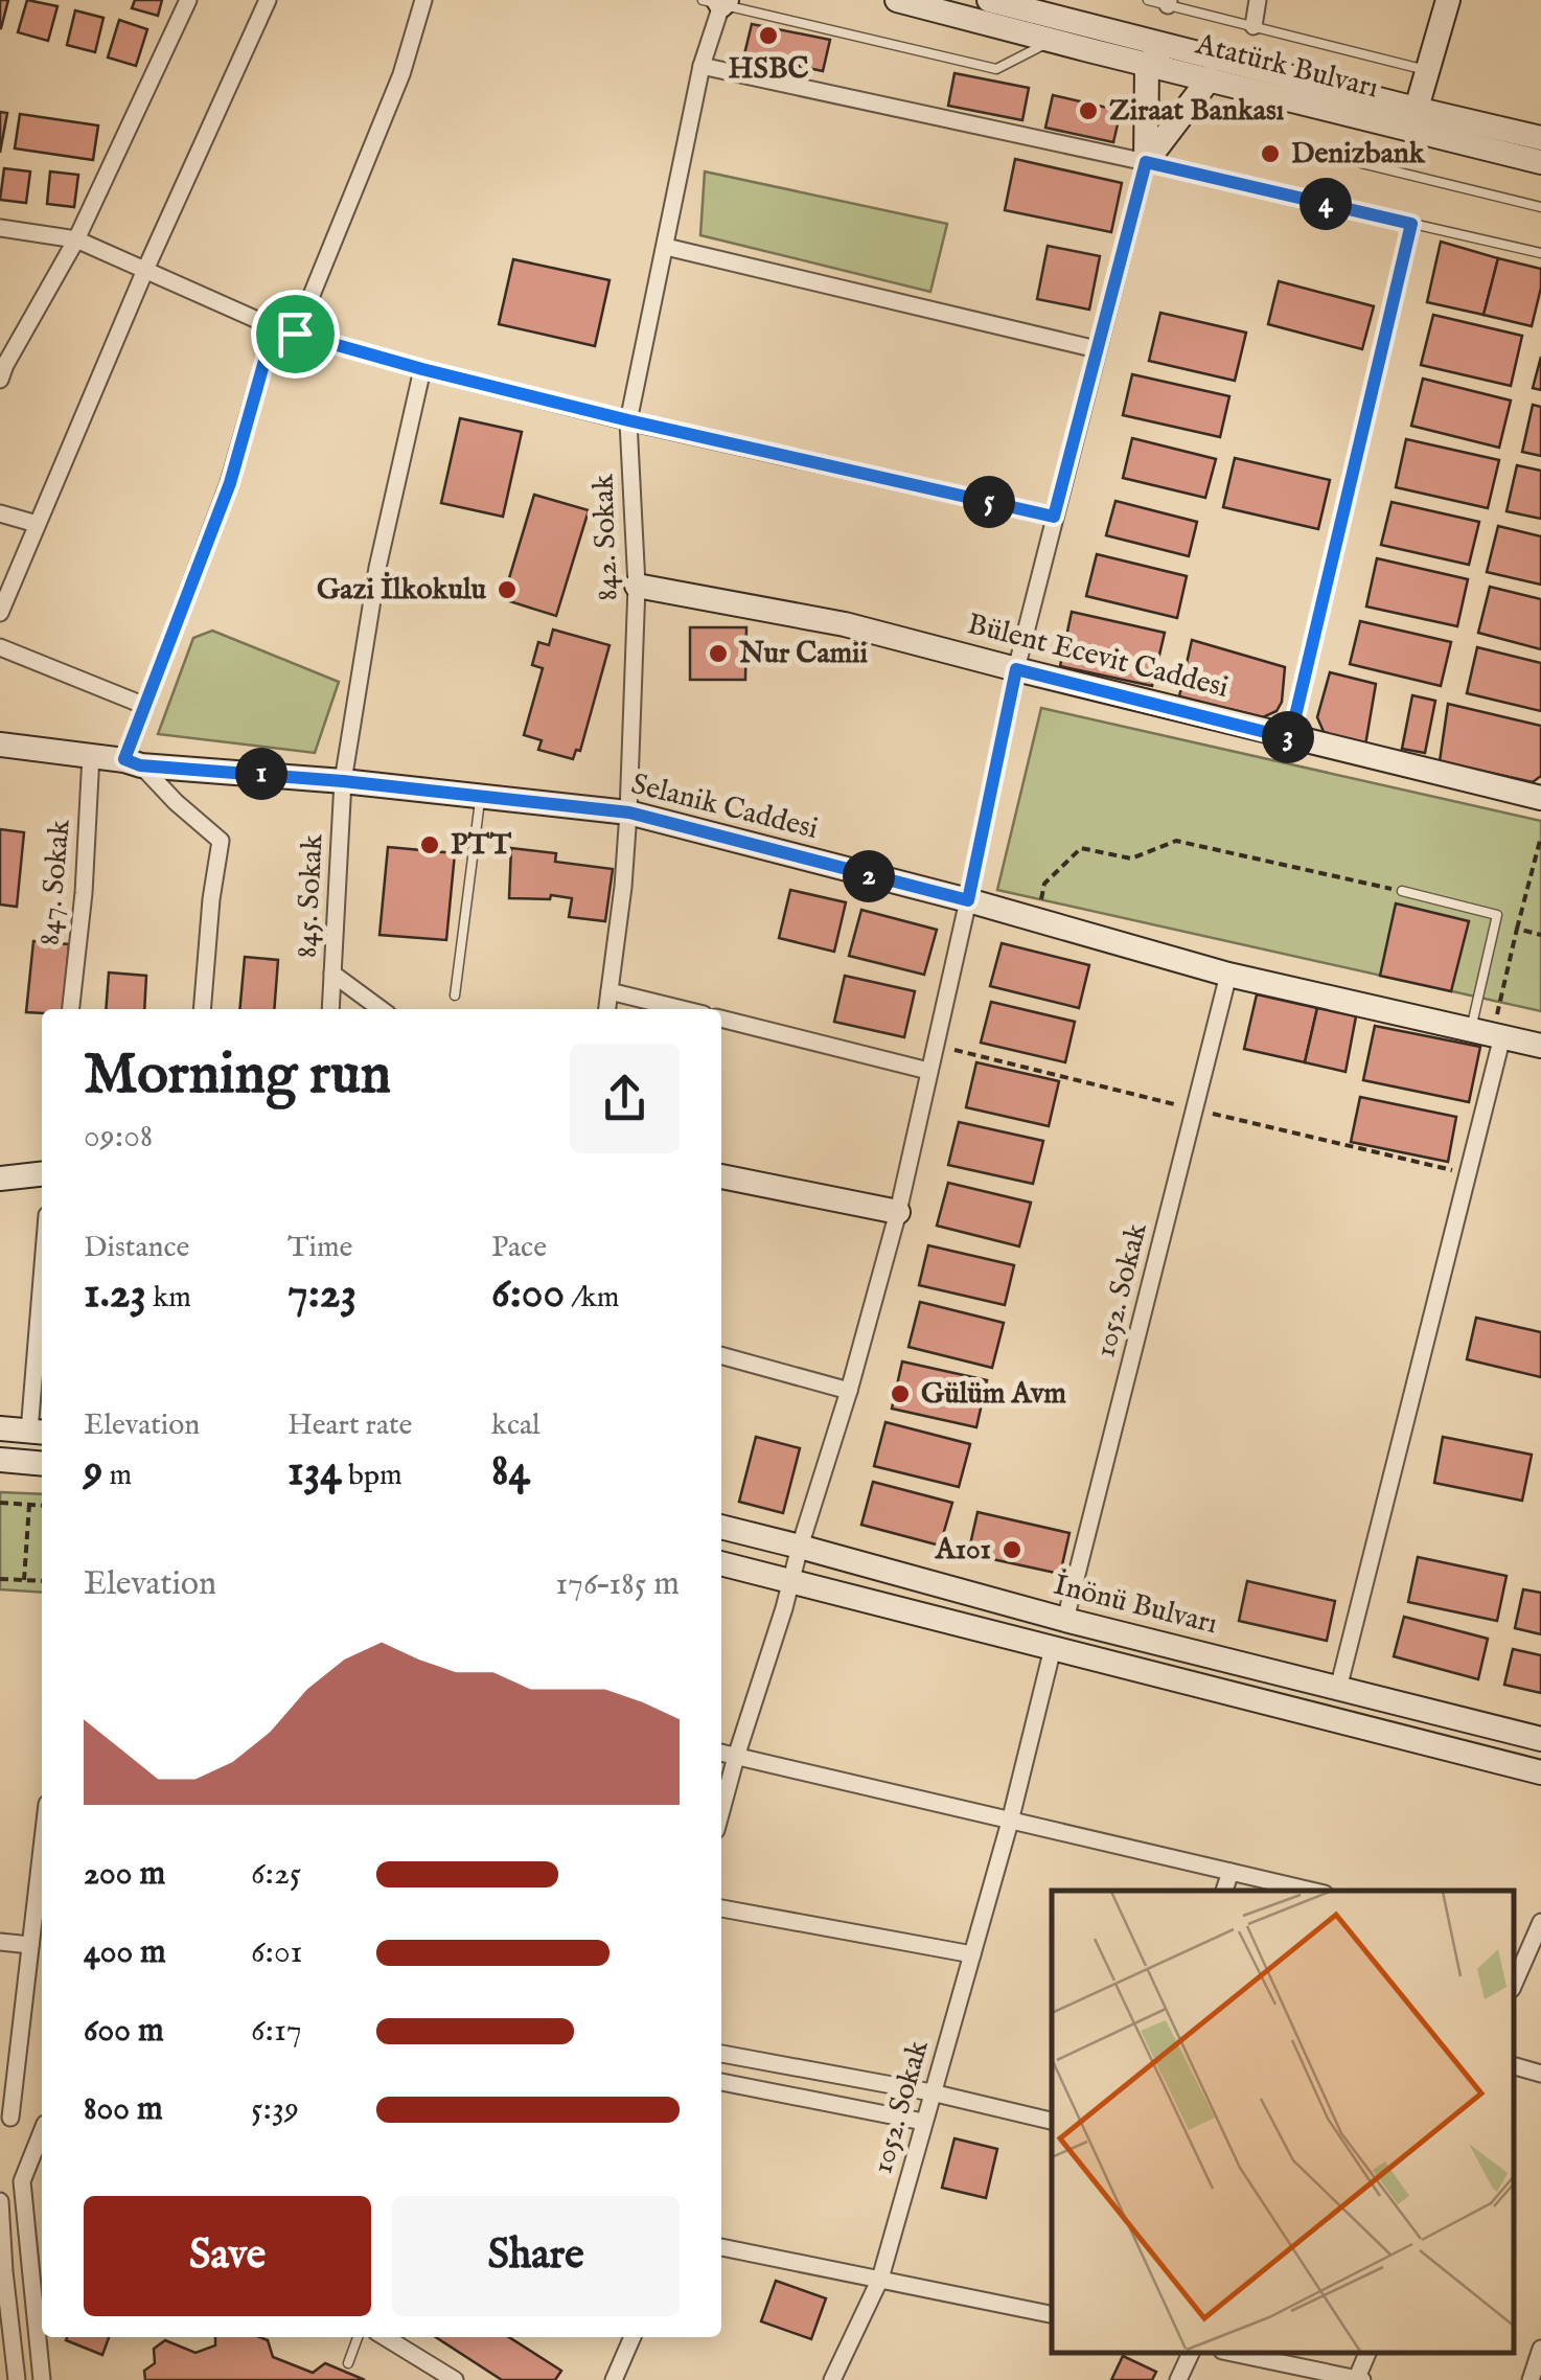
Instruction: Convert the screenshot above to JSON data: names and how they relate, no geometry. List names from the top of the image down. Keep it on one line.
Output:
{"streets":{"main road":["Atatürk Bulvarı","Bülent Ecevit Caddesi","Selanik Caddesi","İnönü Bulvarı"],"street":["842. Sokak","847. Sokak","845. Sokak","1052. Sokak"]},"crossings":[["842. Sokak","Bülent Ecevit Caddesi"],["842. Sokak","Selanik Caddesi"],["Selanik Caddesi","847. Sokak"],["Selanik Caddesi","845. Sokak"],["Selanik Caddesi","1052. Sokak"],["1052. Sokak","İnönü Bulvarı"]],"places":["HSBC","Ziraat Bankası","Denizbank","Gazi İlkokulu","Nur Camii","PTT","Gülüm Avm","A101"],"page":{"pins":["4","5","3","1","2"],"heading":["Morning run","09:08"],"stats":[["Distance","1.23 km"],["Time","7:23"],["Pace","6:00 /km"],["Elevation","9 m"],["Heart rate","134 bpm"],["kcal","84"]],"chart":["Elevation","176–185 m"],"list":[{"name":"200 m","note":"6:25"},{"name":"400 m","note":"6:01"},{"name":"600 m","note":"6:17"},{"name":"800 m","note":"5:39"}],"buttons":["Save","Share"]}}
